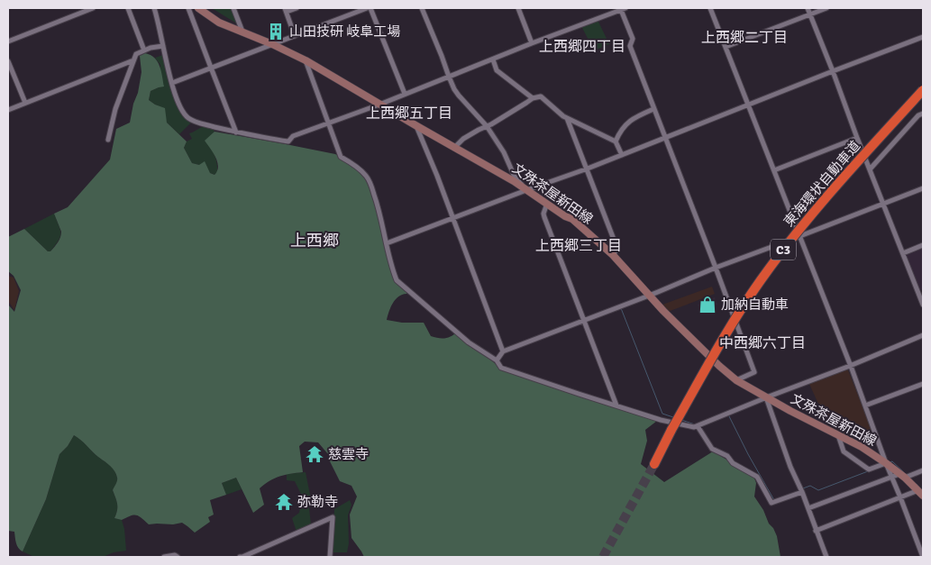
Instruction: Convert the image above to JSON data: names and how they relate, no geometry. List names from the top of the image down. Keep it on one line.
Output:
{"streets":{"highway":["東海環状自動車道","C3"],"main road":["文殊茶屋新田線"]},"districts":["上西郷二丁目","上西郷四丁目","上西郷五丁目","上西郷","上西郷三丁目","中西郷六丁目"],"places":{"building":["山田技研 岐阜工場"],"shop":["加納自動車"],"temple":["慈雲寺","弥勒寺"]}}
